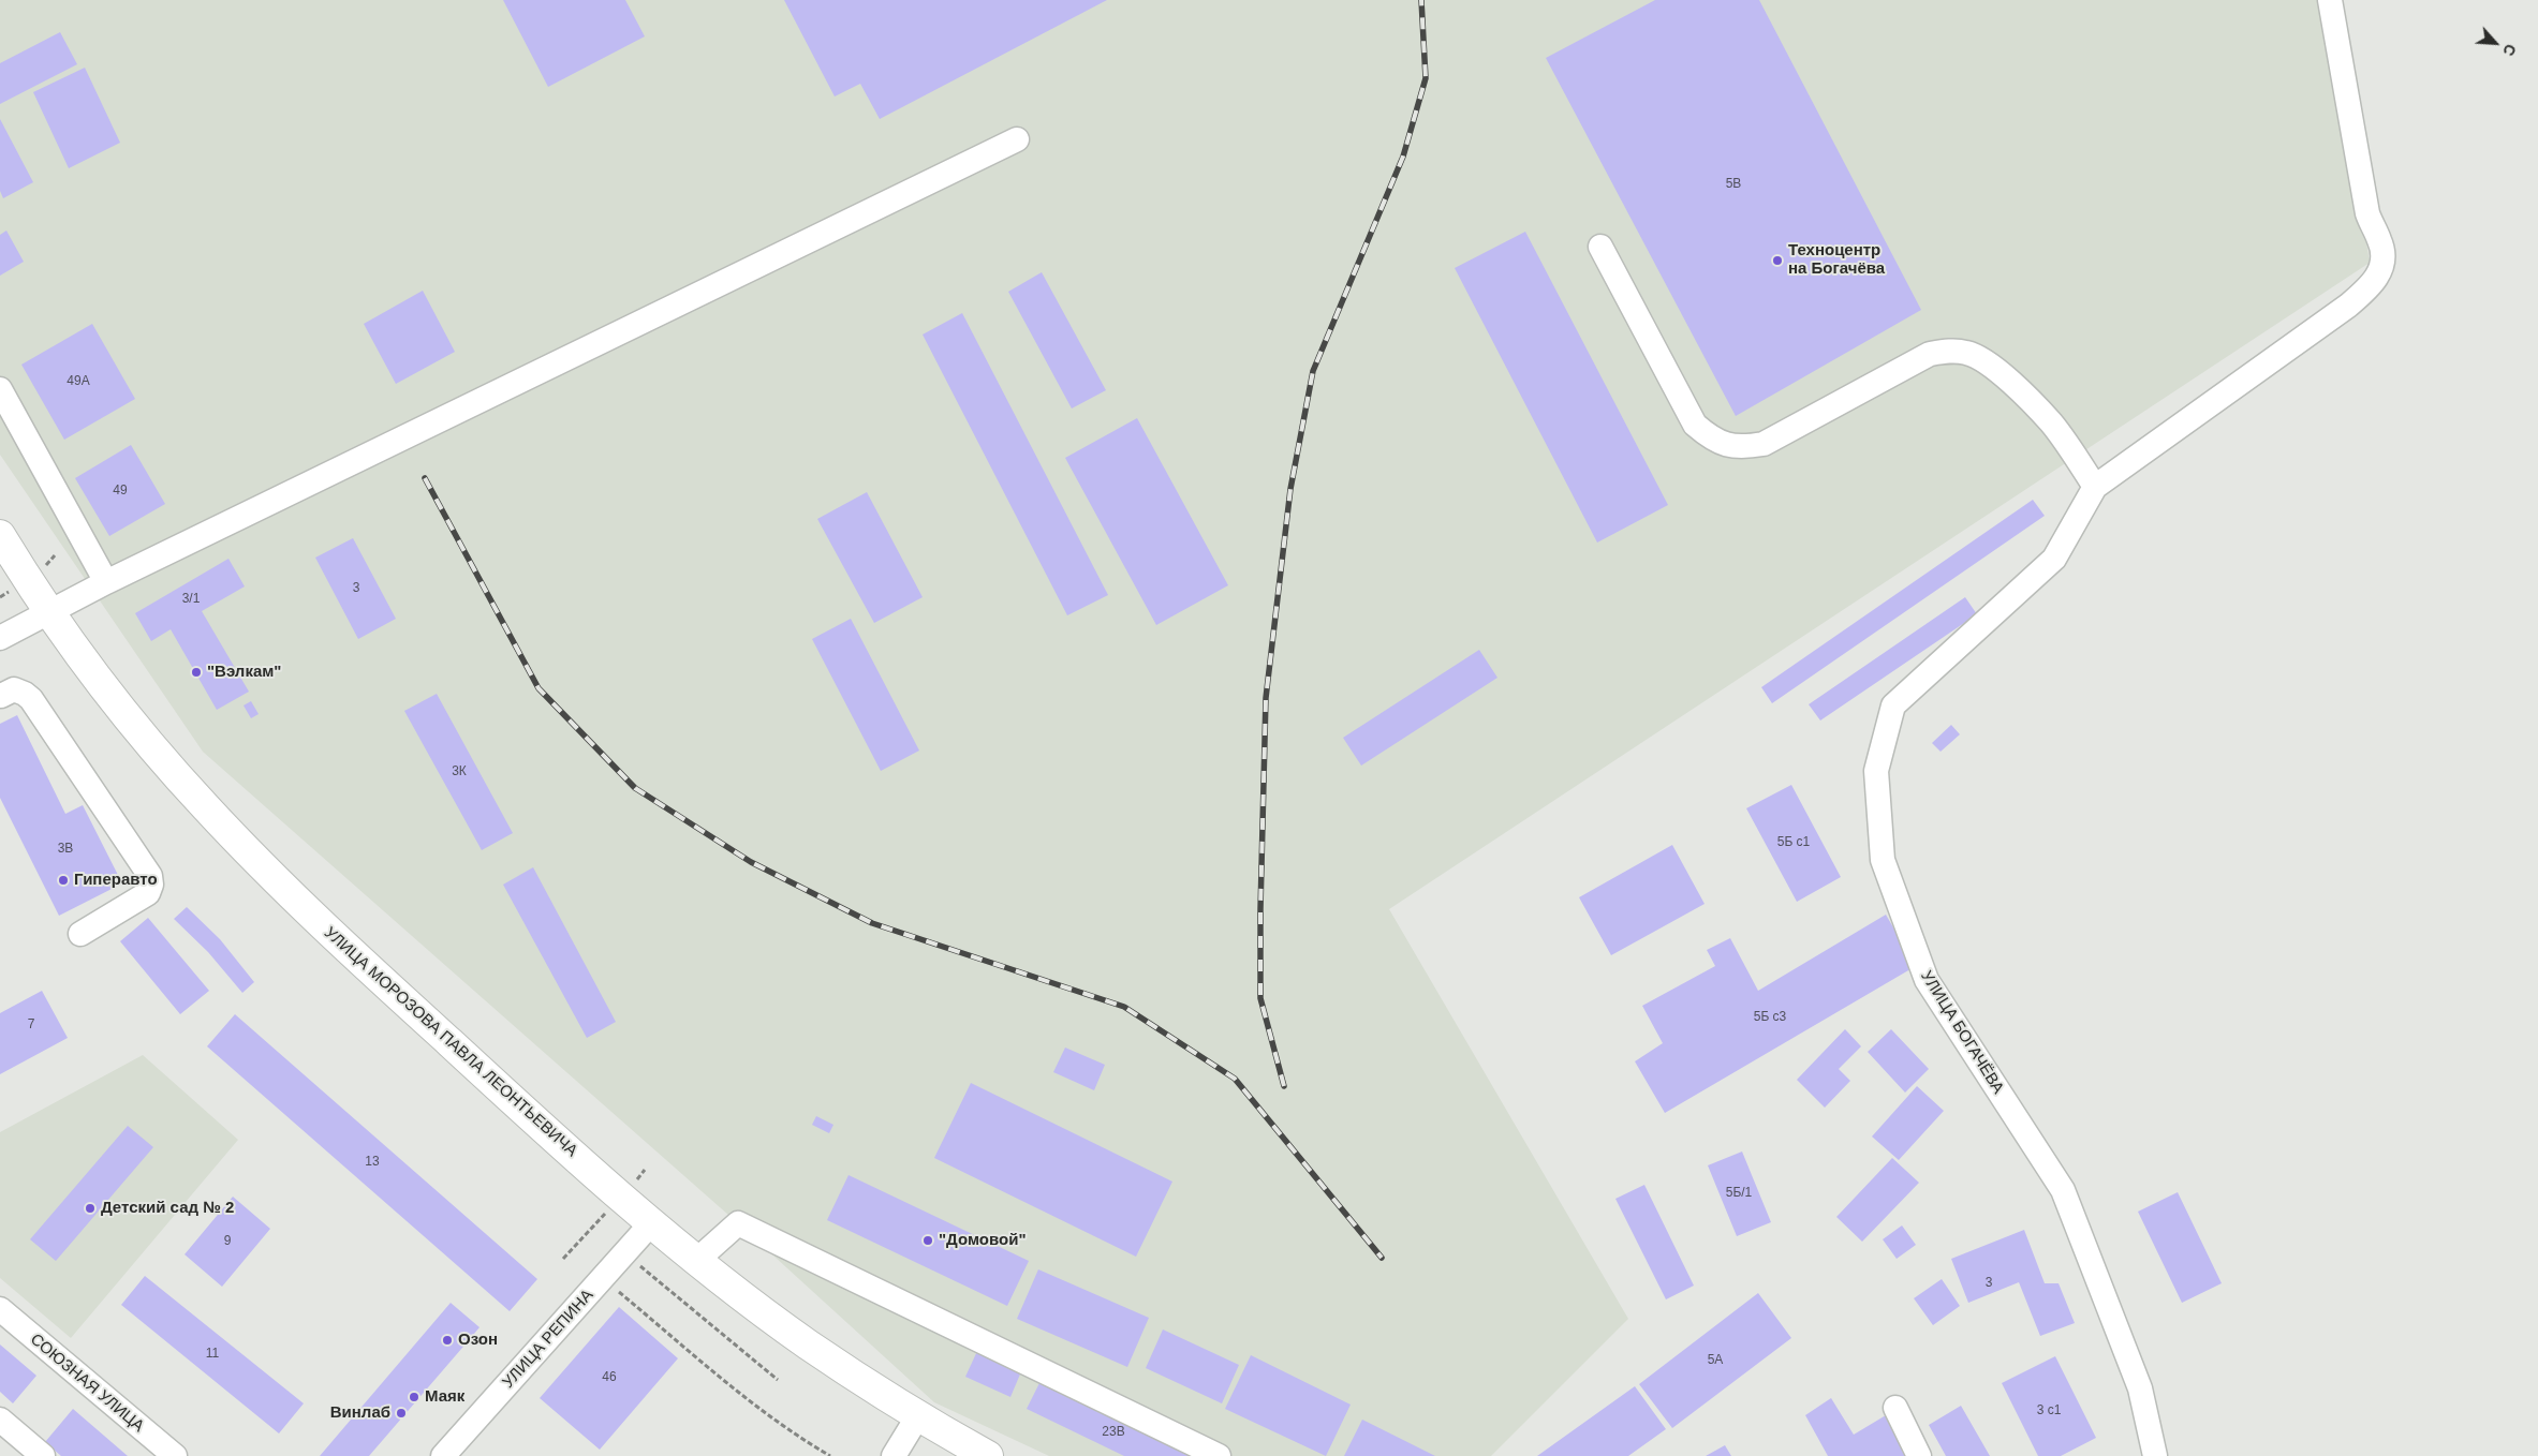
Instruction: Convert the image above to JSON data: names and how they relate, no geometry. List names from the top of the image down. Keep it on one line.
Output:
{"streets":{"main road":["УЛИЦА МОРОЗОВА ПАВЛА ЛЕОНТЬЕВИЧА"],"street":["УЛИЦА БОГАЧЁВА","УЛИЦА РЕПИНА","СОЮЗНАЯ УЛИЦА"]},"crossings":[["УЛИЦА МОРОЗОВА ПАВЛА ЛЕОНТЬЕВИЧА","УЛИЦА РЕПИНА"]],"places":["Техноцентр на Богачёва","\"Вэлкам\"","Гиперавто","Детский сад № 2","\"Домовой\"","Озон","Маяк","Винлаб"],"house_numbers":["5В","49А","49","3","3/1","3К","5Б с1","3В","5Б с3","7","13","5Б/1","9","3","11","5А","46","3 с1","23В"],"north":"bottom right"}
